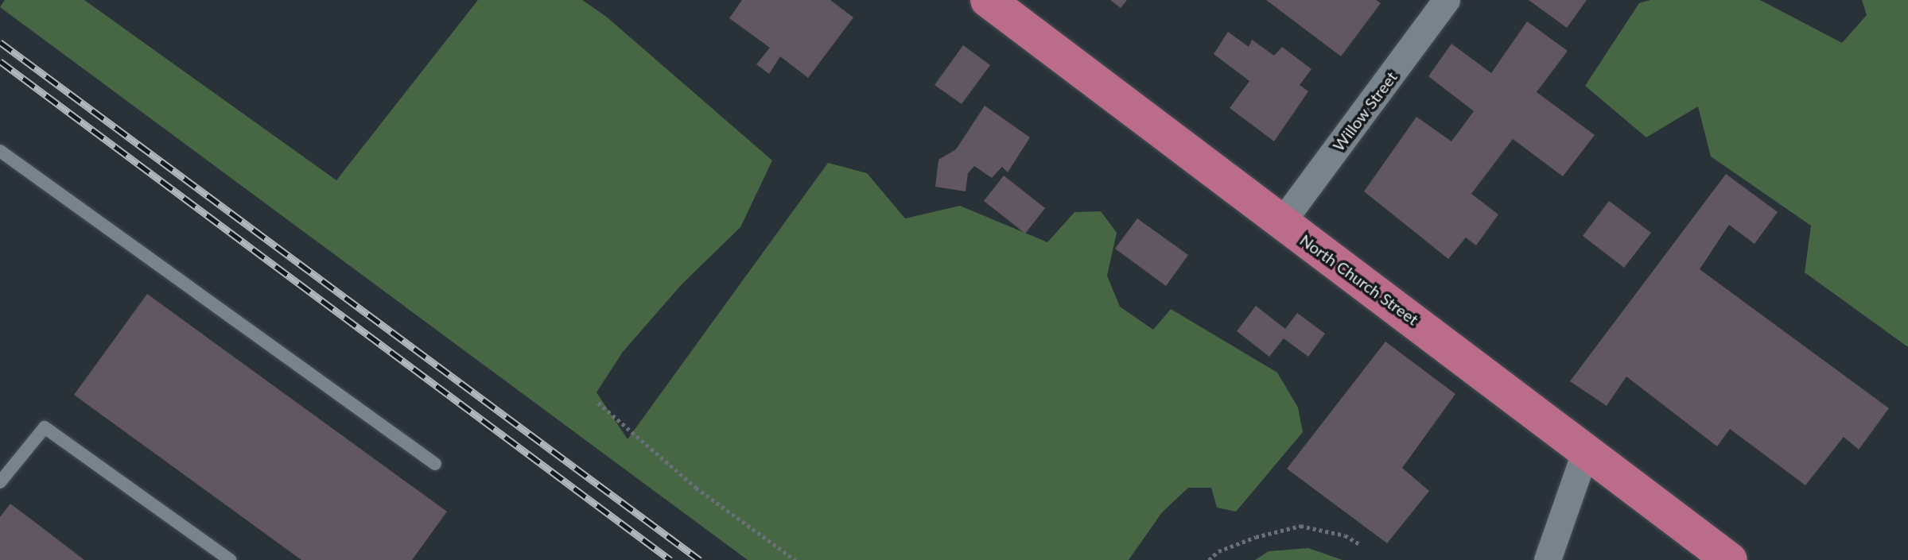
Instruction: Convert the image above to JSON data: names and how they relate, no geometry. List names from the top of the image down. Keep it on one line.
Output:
{"streets":{"main road":["North Church Street"],"street":["Willow Street"]},"crossings":[["Willow Street","North Church Street"]]}
